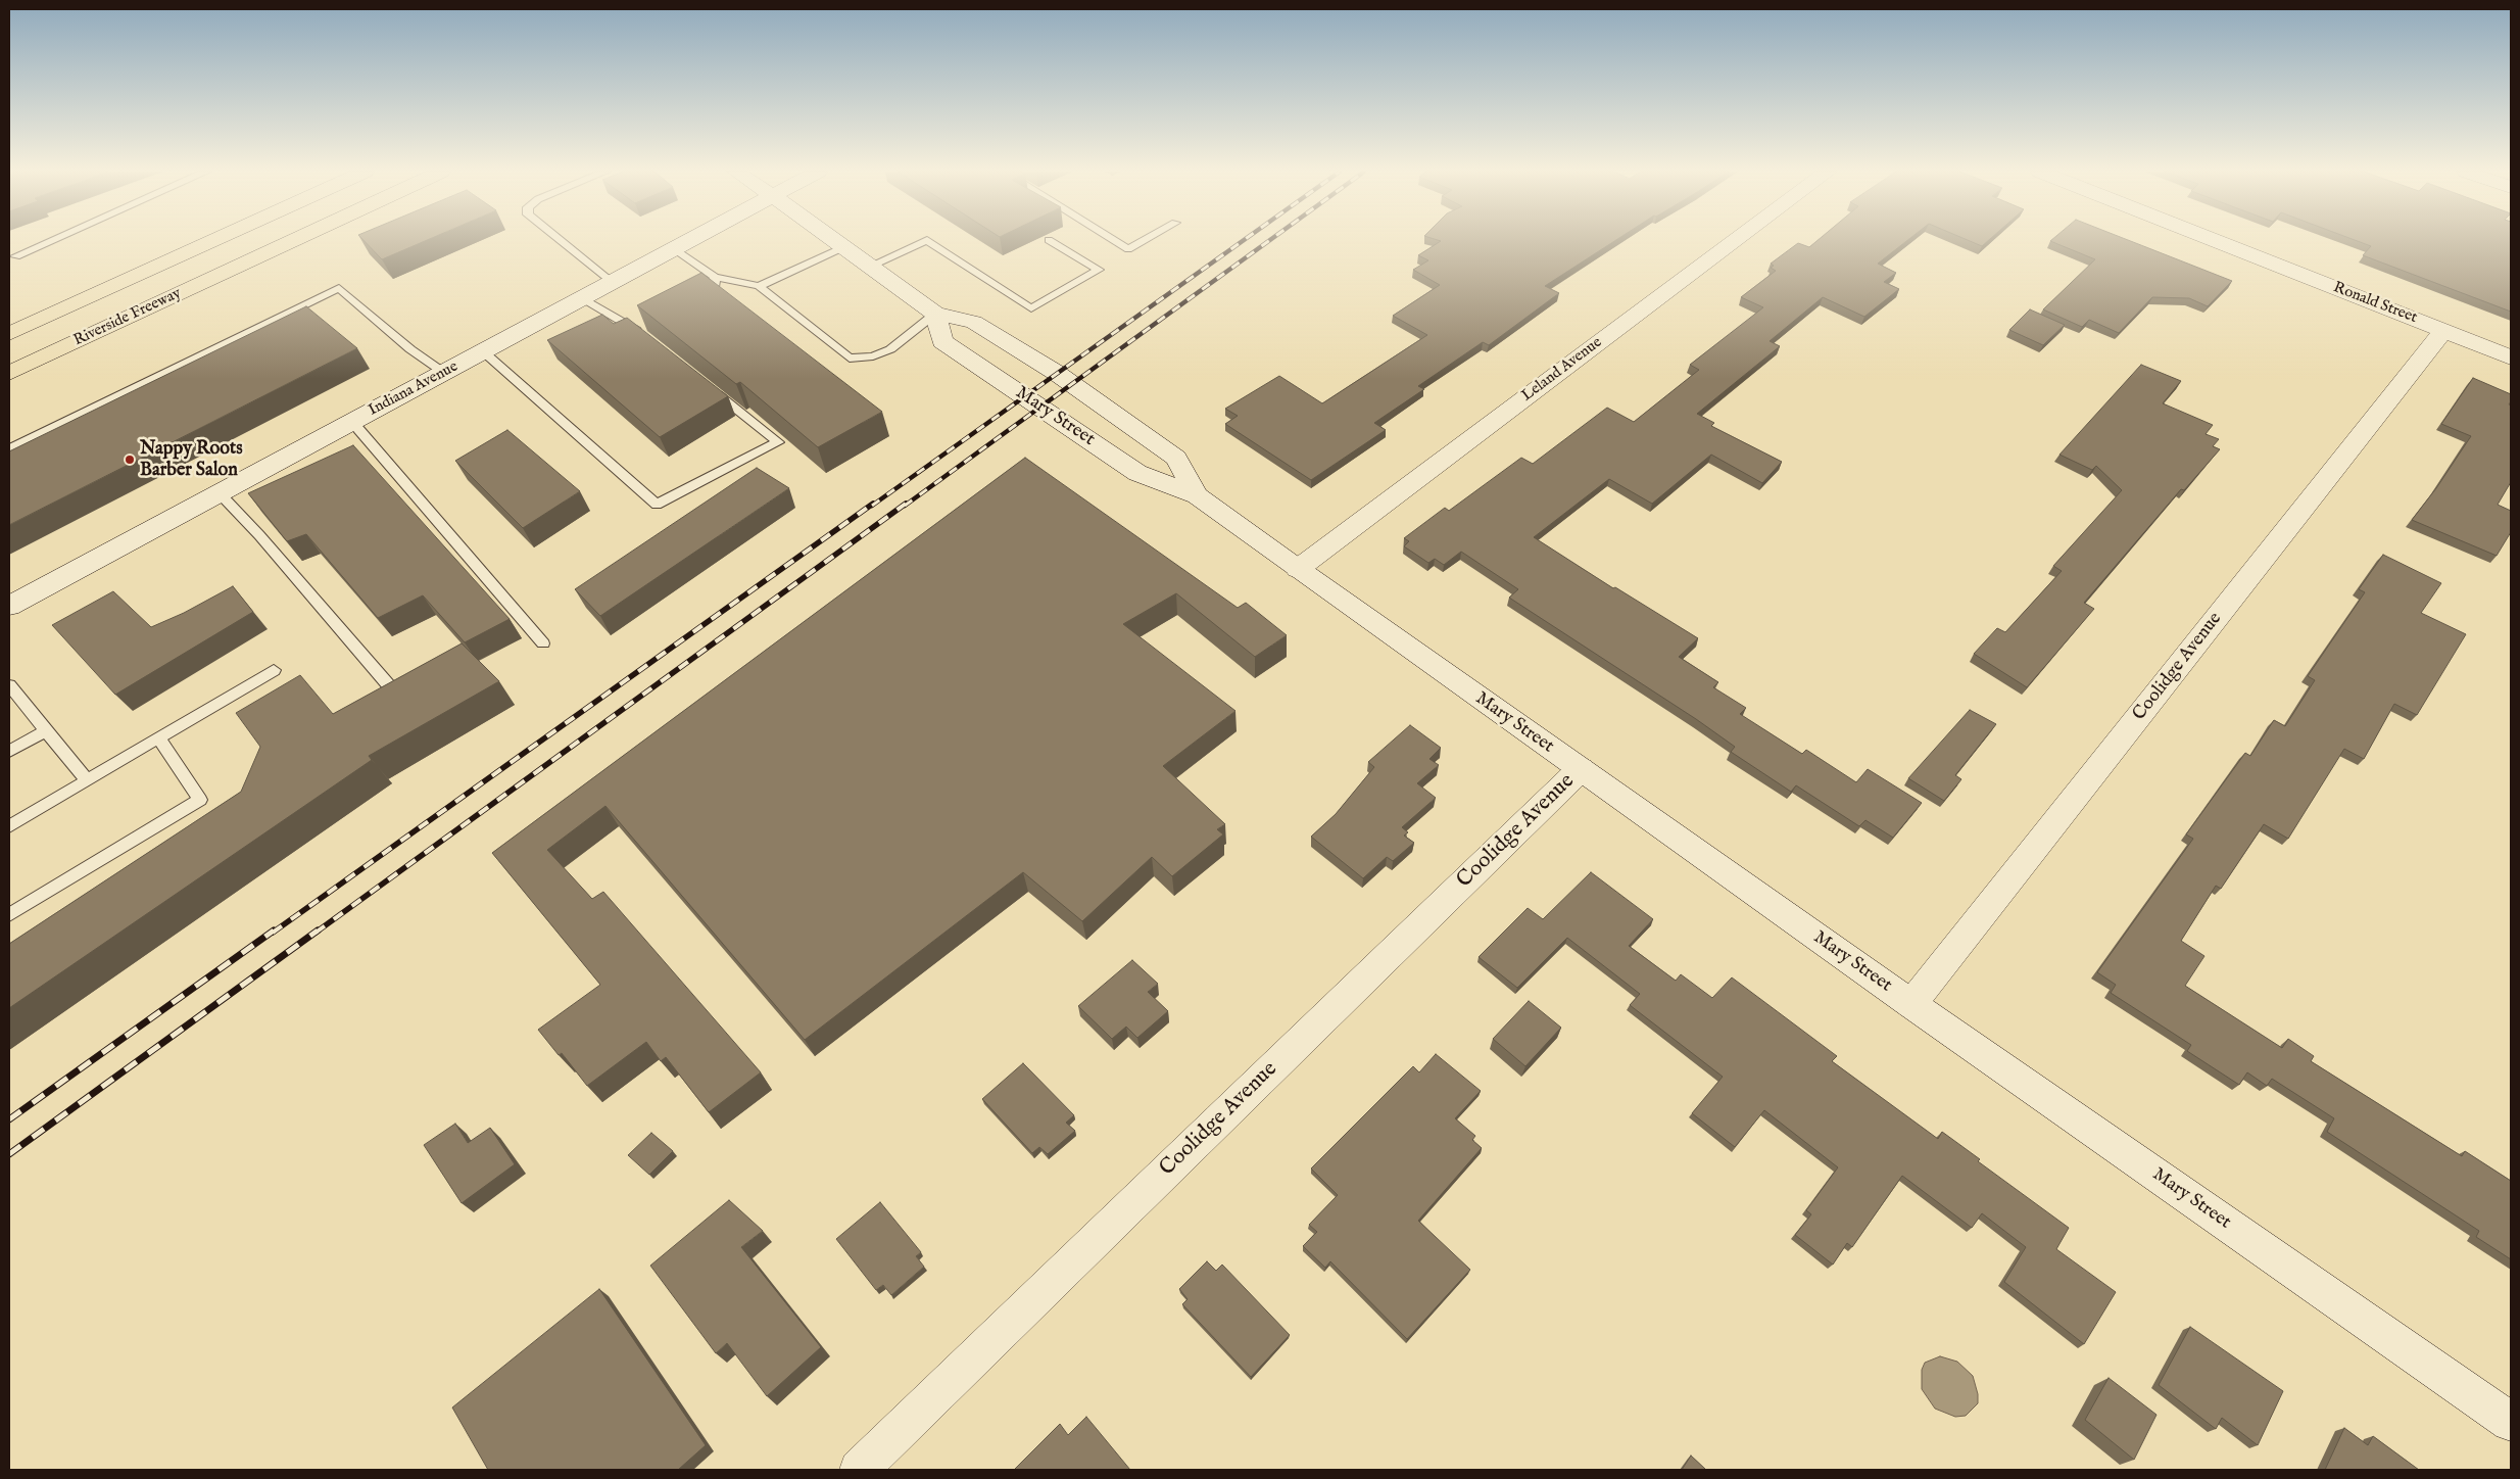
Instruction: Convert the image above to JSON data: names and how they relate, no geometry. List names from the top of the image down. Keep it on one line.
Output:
{"streets":{"highway":["Riverside Freeway"],"street":["Ronald Street","Leland Avenue","Indiana Avenue","Mary Street","Coolidge Avenue"]},"crossings":[["Ronald Street","Coolidge Avenue"],["Leland Avenue","Mary Street"],["Mary Street","Coolidge Avenue"]],"places":["Nappy Roots Barber Salon"]}
